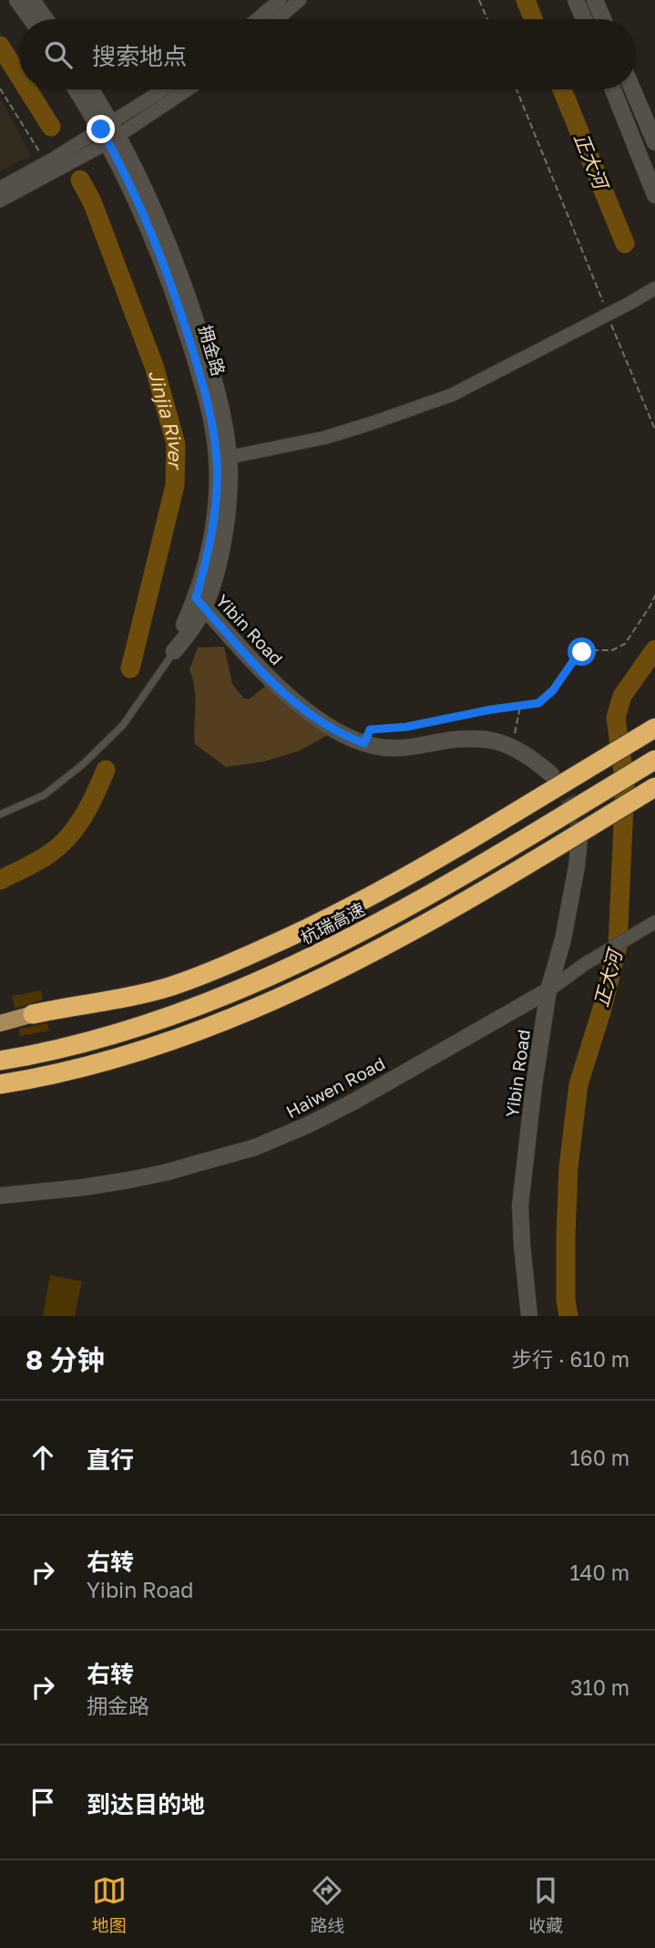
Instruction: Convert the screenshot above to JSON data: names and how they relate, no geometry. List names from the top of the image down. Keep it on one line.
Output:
{"streets":{"highway":["杭瑞高速"],"street":["Yibin Road","Haiwen Road"]},"crossings":[["Yibin Road","Haiwen Road"]],"water":["正大河","Jinjia River"],"page":{"search":"搜索地点","heading":["8 分钟","步行 · 610 m"],"list":[["直行","160 m"],["右转","Yibin Road","140 m"],["右转","拥金路","310 m"],"到达目的地"],"nav":["地图","路线","收藏"]}}
